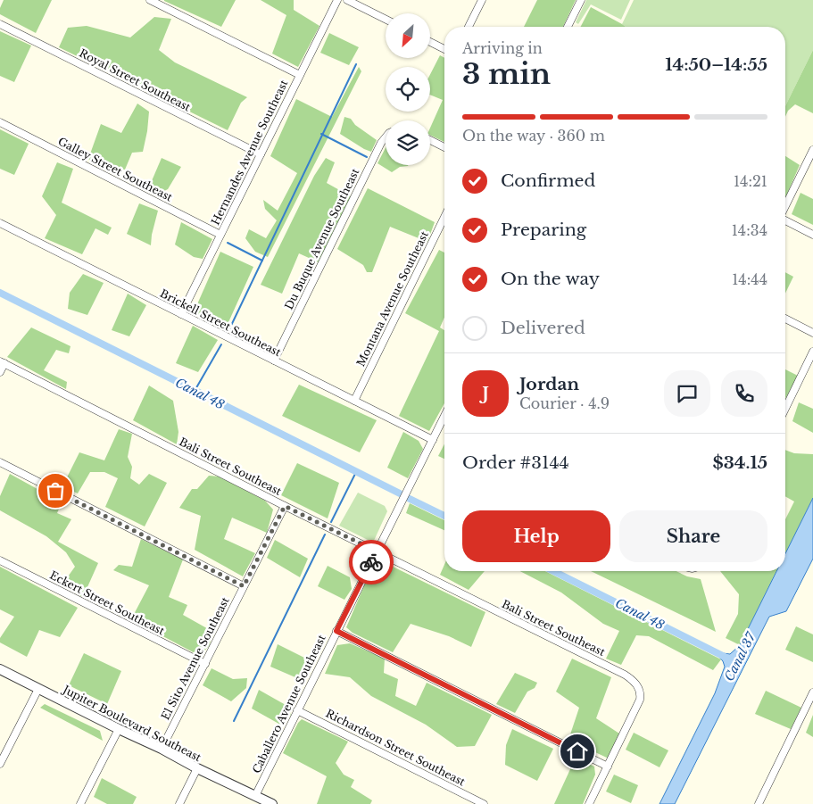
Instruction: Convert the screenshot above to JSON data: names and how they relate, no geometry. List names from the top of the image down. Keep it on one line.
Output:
{"streets":{"street":["Royal Street Southeast","Hernandes Avenue Southeast","Galley Street Southeast","Du Buque Avenue Southeast","Montana Avenue Southeast","Brickell Street Southeast","Bali Street Southeast","Eckert Street Southeast","El Sito Avenue Southeast","Caballero Avenue Southeast","Jupiter Boulevard Southeast","Richardson Street Southeast"]},"crossings":[["Royal Street Southeast","Hernandes Avenue Southeast"],["Hernandes Avenue Southeast","Galley Street Southeast"],["Hernandes Avenue Southeast","Brickell Street Southeast"],["Du Buque Avenue Southeast","Brickell Street Southeast"],["Montana Avenue Southeast","Brickell Street Southeast"],["Brickell Street Southeast","Caballero Avenue Southeast"],["Bali Street Southeast","El Sito Avenue Southeast"],["Bali Street Southeast","Caballero Avenue Southeast"],["Eckert Street Southeast","El Sito Avenue Southeast"],["El Sito Avenue Southeast","Jupiter Boulevard Southeast"],["Caballero Avenue Southeast","Jupiter Boulevard Southeast"],["Caballero Avenue Southeast","Richardson Street Southeast"]],"water":["Canal 48","Canal 37"],"north":"bottom left","page":{"heading":["3 min","Arriving in","14:50–14:55"],"panel":["Jordan","Courier · 4.9","Order #3144","$34.15"],"bar":"On the way · 360 m","list":[["Confirmed","14:21"],["Preparing","14:34"],["On the way","14:44"],"Delivered"],"round":"J","buttons":["Help","Share"]}}
